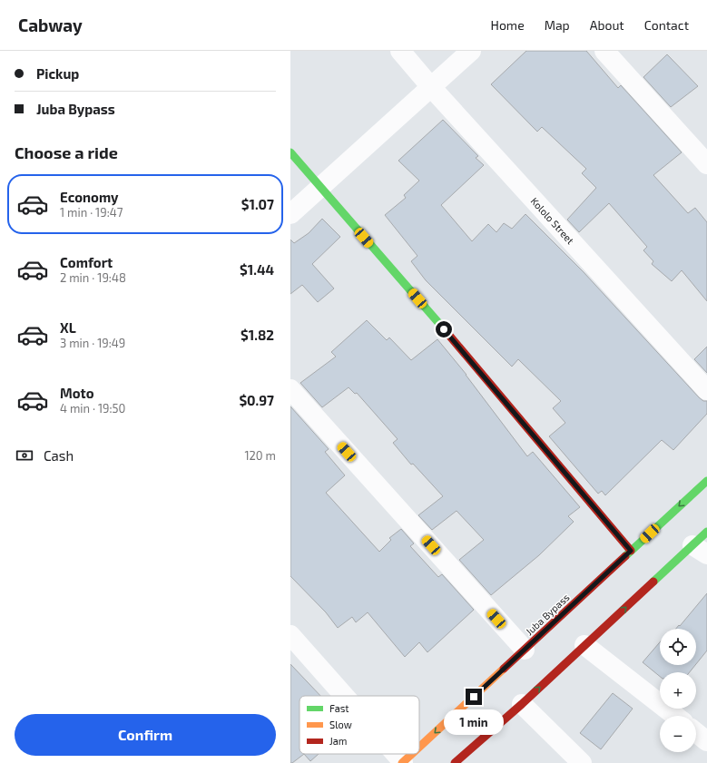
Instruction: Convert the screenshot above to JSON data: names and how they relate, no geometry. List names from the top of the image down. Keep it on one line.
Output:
{"streets":{"main road":["Juba Bypass"],"street":["Kololo Street"]},"legend":["Fast","Slow","Jam"],"page":{"header":"Cabway","nav":["Home","Map","About","Contact"],"banner":["Pickup","Juba Bypass"],"heading":"Choose a ride","list":[{"name":"Economy","note":"1 min · 19:47","value":"$1.07"},{"name":"Comfort","note":"2 min · 19:48","value":"$1.44"},{"name":"XL","note":"3 min · 19:49","value":"$1.82"},{"name":"Moto","note":"4 min · 19:50","value":"$0.97"}],"pay":["Cash","120 m"],"map_buttons":["+","−"],"buttons":"Confirm","bubble":"1 min"}}
